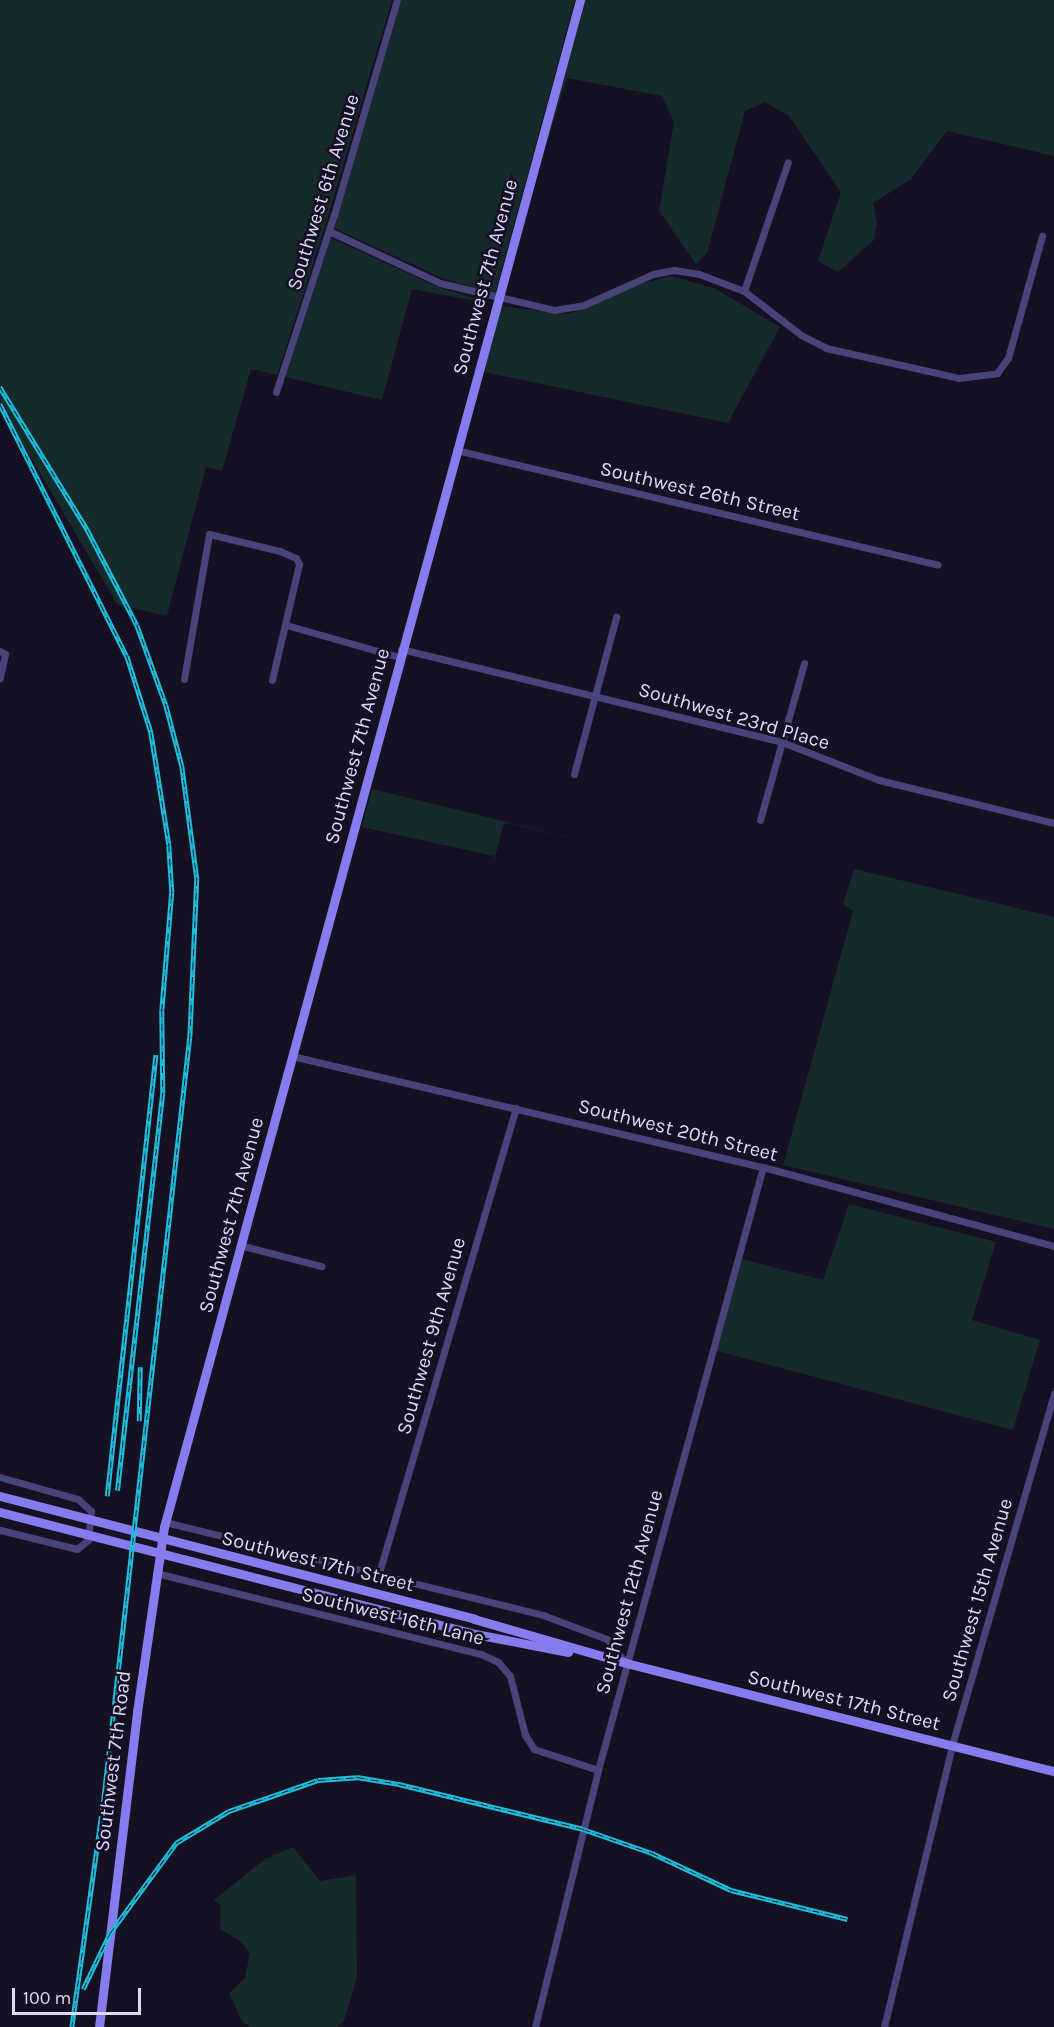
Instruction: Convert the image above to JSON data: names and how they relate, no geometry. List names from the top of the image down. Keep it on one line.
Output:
{"streets":{"street":["Southwest 6th Avenue","Southwest 7th Avenue","Southwest 26th Street","Southwest 23rd Place","Southwest 20th Street","Southwest 9th Avenue","Southwest 17th Street","Southwest 12th Avenue","Southwest 15th Avenue","Southwest 16th Lane","Southwest 7th Road"]},"crossings":[["Southwest 7th Avenue","Southwest 26th Street"],["Southwest 7th Avenue","Southwest 23rd Place"],["Southwest 7th Avenue","Southwest 20th Street"],["Southwest 7th Avenue","Southwest 7th Road"],["Southwest 20th Street","Southwest 9th Avenue"],["Southwest 20th Street","Southwest 12th Avenue"],["Southwest 17th Street","Southwest 12th Avenue"],["Southwest 17th Street","Southwest 15th Avenue"],["Southwest 12th Avenue","Southwest 16th Lane"],["Southwest 16th Lane","Southwest 7th Road"]],"scale_bar":"100 m"}
